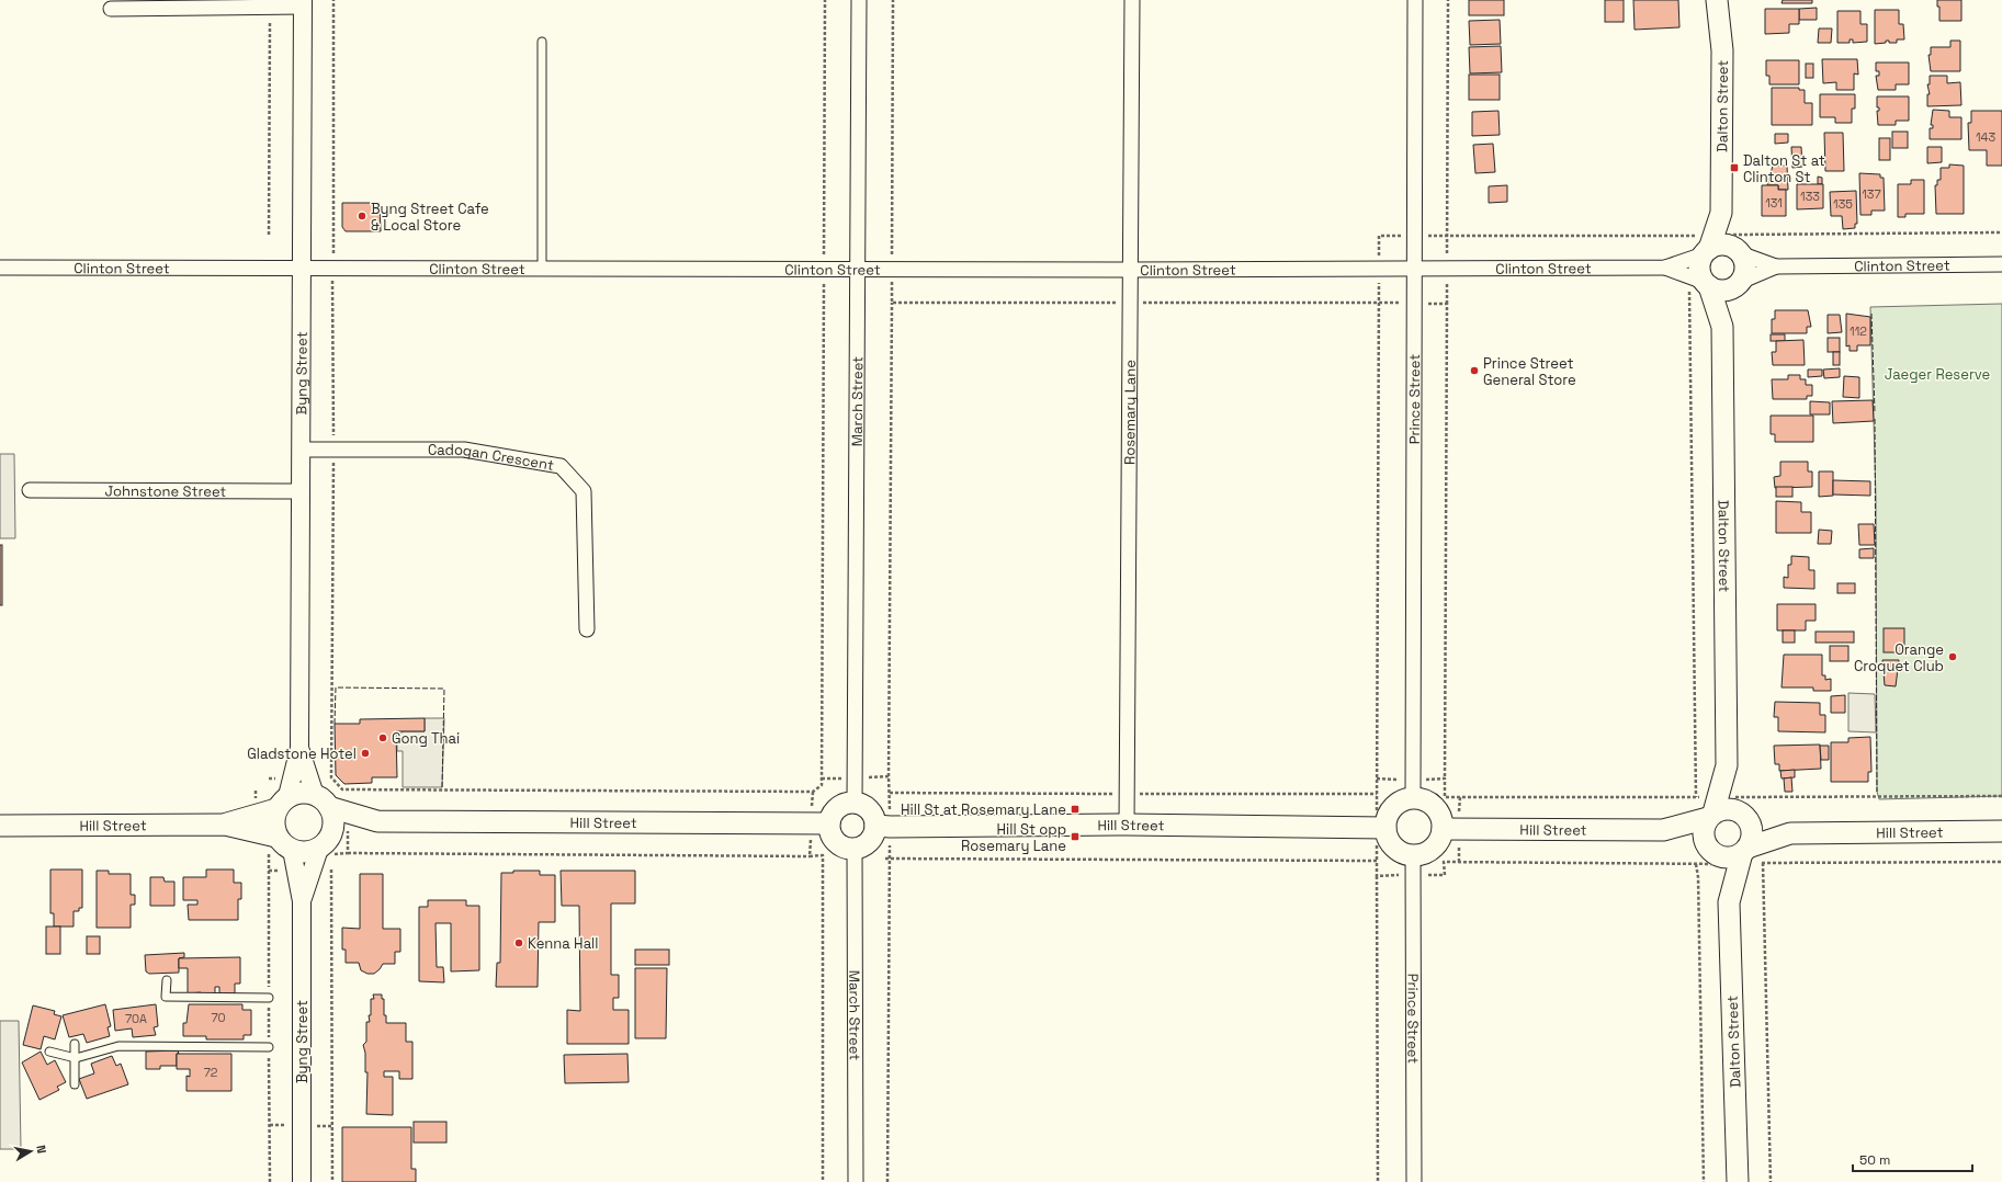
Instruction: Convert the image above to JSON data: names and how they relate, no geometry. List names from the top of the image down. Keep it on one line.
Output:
{"streets":{"main road":["Dalton Street","Hill Street"],"street":["Clinton Street","Byng Street","Prince Street","March Street","Rosemary Lane","Cadogan Crescent","Johnstone Street"]},"crossings":[["Dalton Street","Clinton Street"],["Dalton Street","Hill Street"],["Clinton Street","Byng Street"],["Clinton Street","Prince Street"],["Clinton Street","March Street"],["Clinton Street","Rosemary Lane"],["Byng Street","Cadogan Crescent"],["Byng Street","Johnstone Street"],["Byng Street","Hill Street"],["Prince Street","Hill Street"],["Rosemary Lane","Hill Street"]],"parks":["Jaeger Reserve"],"places":{"transit":["Dalton St at Clinton St","Hill St at Rosemary Lane","Hill St opp Rosemary Lane"],"other":["Byng Street Cafe & Local Store","Prince Street General Store","Orange Croquet Club","Gong Thai","Gladstone Hotel","Kenna Hall"]},"house_numbers":["143","137","133","131","135","112","70","70A","72"],"scale_bar":"50 m","north":"right"}
